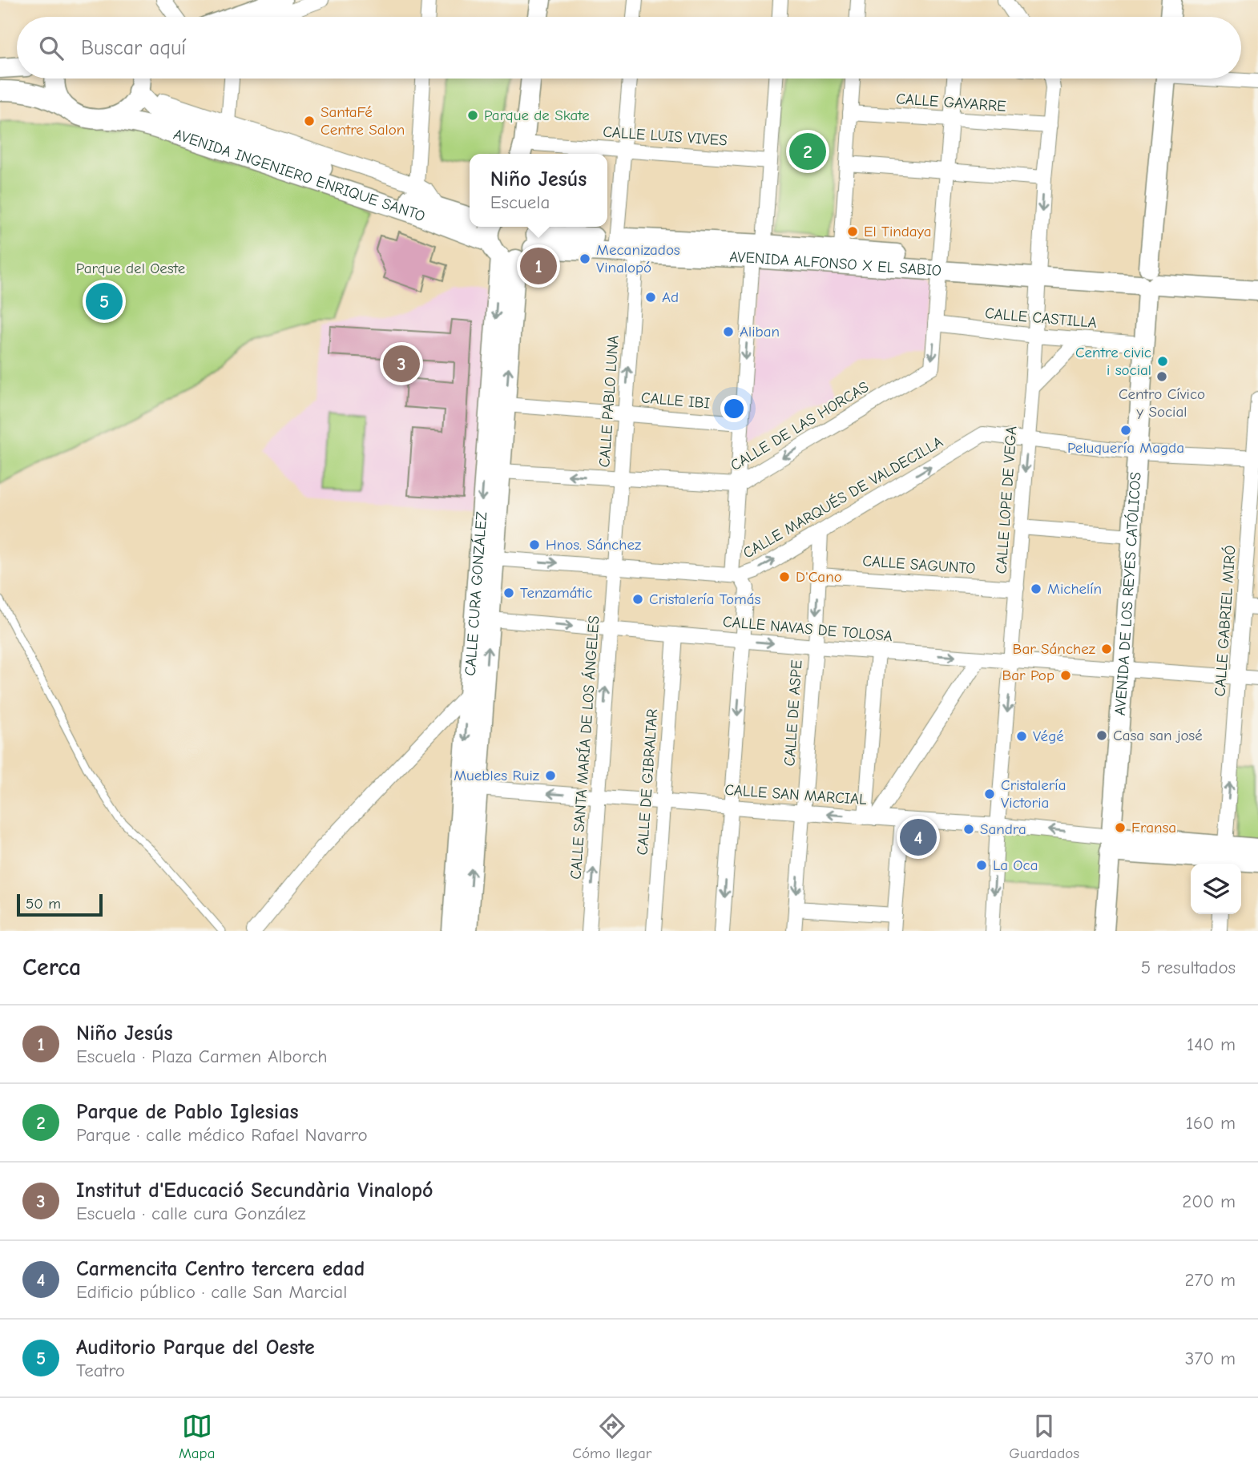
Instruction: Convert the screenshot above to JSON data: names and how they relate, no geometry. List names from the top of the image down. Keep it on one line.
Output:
{"streets":{"main road":["AVENIDA INGENIERO ENRIQUE SANTO","AVENIDA ALFONSO X EL SABIO","CALLE CURA GONZÁLEZ","AVENIDA DE LOS REYES CATÓLICOS"],"street":["CALLE GAYARRE","CALLE LUIS VIVES","CALLE CASTILLA","CALLE IBI","CALLE PABLO LUNA","CALLE DE LAS HORCAS","CALLE MARQUÉS DE VALDECILLA","CALLE LOPE DE VEGA","CALLE SAGUNTO","CALLE GABRIEL MIRÓ","CALLE NAVAS DE TOLOSA","CALLE DE ASPE","CALLE SANTA MARÍA DE LOS ÁNGELES","CALLE DE GIBRALTAR","CALLE SAN MARCIAL"]},"crossings":[["CALLE GAYARRE","CALLE DE LAS HORCAS"],["CALLE GAYARRE","CALLE LOPE DE VEGA"],["AVENIDA INGENIERO ENRIQUE SANTO","CALLE CURA GONZÁLEZ"],["AVENIDA ALFONSO X EL SABIO","CALLE PABLO LUNA"],["AVENIDA ALFONSO X EL SABIO","CALLE DE LAS HORCAS"],["AVENIDA ALFONSO X EL SABIO","CALLE LOPE DE VEGA"],["AVENIDA ALFONSO X EL SABIO","AVENIDA DE LOS REYES CATÓLICOS"],["CALLE CASTILLA","CALLE DE LAS HORCAS"],["CALLE CASTILLA","CALLE LOPE DE VEGA"],["CALLE CASTILLA","AVENIDA DE LOS REYES CATÓLICOS"],["CALLE IBI","CALLE PABLO LUNA"],["CALLE IBI","CALLE CURA GONZÁLEZ"],["CALLE PABLO LUNA","CALLE DE LAS HORCAS"],["CALLE PABLO LUNA","CALLE MARQUÉS DE VALDECILLA"],["CALLE PABLO LUNA","CALLE SANTA MARÍA DE LOS ÁNGELES"],["CALLE DE LAS HORCAS","CALLE CURA GONZÁLEZ"],["CALLE MARQUÉS DE VALDECILLA","CALLE LOPE DE VEGA"],["CALLE MARQUÉS DE VALDECILLA","CALLE CURA GONZÁLEZ"],["CALLE MARQUÉS DE VALDECILLA","AVENIDA DE LOS REYES CATÓLICOS"],["CALLE MARQUÉS DE VALDECILLA","CALLE GABRIEL MIRÓ"],["CALLE MARQUÉS DE VALDECILLA","CALLE DE ASPE"],["CALLE MARQUÉS DE VALDECILLA","CALLE SANTA MARÍA DE LOS ÁNGELES"],["CALLE LOPE DE VEGA","CALLE SAGUNTO"],["CALLE LOPE DE VEGA","CALLE NAVAS DE TOLOSA"],["CALLE LOPE DE VEGA","CALLE SAN MARCIAL"],["CALLE SAGUNTO","CALLE DE ASPE"],["CALLE CURA GONZÁLEZ","CALLE NAVAS DE TOLOSA"],["CALLE CURA GONZÁLEZ","CALLE SAN MARCIAL"],["AVENIDA DE LOS REYES CATÓLICOS","CALLE NAVAS DE TOLOSA"],["AVENIDA DE LOS REYES CATÓLICOS","CALLE SAN MARCIAL"],["CALLE GABRIEL MIRÓ","CALLE NAVAS DE TOLOSA"],["CALLE NAVAS DE TOLOSA","CALLE DE ASPE"],["CALLE NAVAS DE TOLOSA","CALLE SANTA MARÍA DE LOS ÁNGELES"],["CALLE NAVAS DE TOLOSA","CALLE DE GIBRALTAR"],["CALLE DE ASPE","CALLE SAN MARCIAL"],["CALLE SANTA MARÍA DE LOS ÁNGELES","CALLE SAN MARCIAL"],["CALLE DE GIBRALTAR","CALLE SAN MARCIAL"]],"one_way":["CALLE DE LAS HORCAS","CALLE MARQUÉS DE VALDECILLA","CALLE LOPE DE VEGA","CALLE GABRIEL MIRÓ","CALLE NAVAS DE TOLOSA","CALLE SANTA MARÍA DE LOS ÁNGELES","CALLE SAN MARCIAL"],"parks":["Parque del Oeste"],"places":["Parque de Skate","SantaFé Centre Salon","El Tindaya","Mecanizados Vinalopó","Ad","Aliban","Centre civic i social","Centro Cívico y Social","Peluquería Magda","Hnos. Sánchez","D'Cano","Michelín","Tenzamátic","Cristalería Tomás","Bar Sánchez","Bar Pop","Casa san josé","Végé","Muebles Ruiz","Cristalería Victoria","Fransa","Sandra","La Oca"],"scale_bar":"50 m","page":{"search":"Buscar aquí","pins":["2","1","5","3","4"],"popup":["Niño Jesús","Escuela"],"scale":"50 m","heading":["Cerca","5 resultados"],"list":[{"mark":"1","name":"Niño Jesús","note":"Escuela · Plaza Carmen Alborch","value":"140 m"},{"mark":"2","name":"Parque de Pablo Iglesias","note":"Parque · calle médico Rafael Navarro","value":"160 m"},{"mark":"3","name":"Institut d'Educació Secundària Vinalopó","note":"Escuela · calle cura González","value":"200 m"},{"mark":"4","name":"Carmencita Centro tercera edad","note":"Edificio público · calle San Marcial","value":"270 m"},{"mark":"5","name":"Auditorio Parque del Oeste","note":"Teatro","value":"370 m"}],"nav":["Mapa","Cómo llegar","Guardados"]}}
